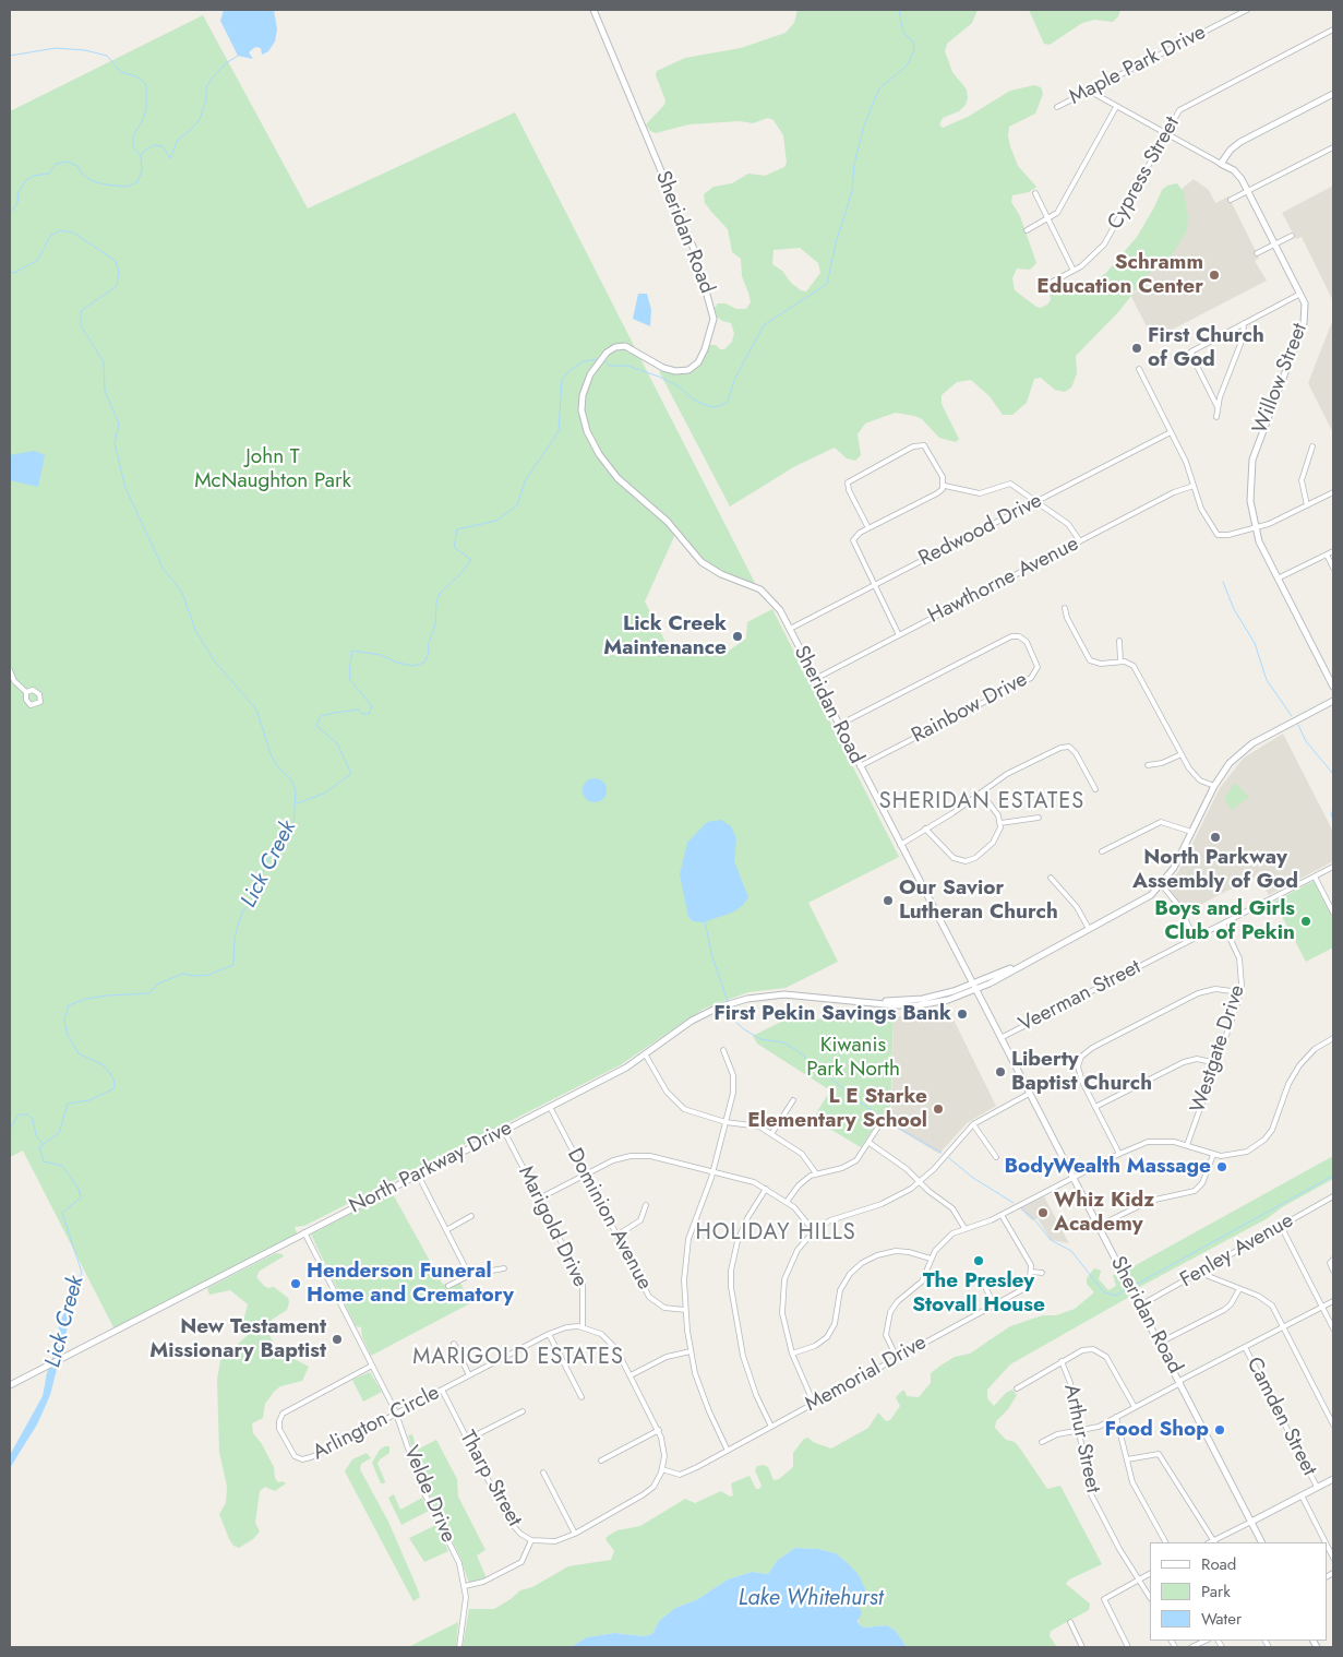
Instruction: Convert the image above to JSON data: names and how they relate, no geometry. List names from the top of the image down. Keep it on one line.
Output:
{"streets":{"main road":["Sheridan Road","Willow Street","North Parkway Drive"],"street":["Maple Park Drive","Cypress Street","Redwood Drive","Hawthorne Avenue","Rainbow Drive","Veerman Street","Westgate Drive","Dominion Avenue","Marigold Drive","Fenley Avenue","Memorial Drive","Camden Street","Arlington Circle","Arthur Street","Tharp Street","Velde Drive"]},"crossings":[["Maple Park Drive","Willow Street"],["Cypress Street","Willow Street"],["Sheridan Road","Redwood Drive"],["Sheridan Road","Hawthorne Avenue"],["Sheridan Road","Rainbow Drive"],["Sheridan Road","Veerman Street"],["Sheridan Road","North Parkway Drive"],["Sheridan Road","Fenley Avenue"],["Veerman Street","Westgate Drive"],["North Parkway Drive","Dominion Avenue"],["North Parkway Drive","Marigold Drive"],["North Parkway Drive","Velde Drive"],["Marigold Drive","Arlington Circle"],["Memorial Drive","Tharp Street"],["Arlington Circle","Tharp Street"],["Arlington Circle","Velde Drive"]],"districts":["SHERIDAN ESTATES","HOLIDAY HILLS","MARIGOLD ESTATES"],"water":["Lick Creek","Lake Whitehurst"],"parks":["John T McNaughton Park","Kiwanis Park North"],"places":["Schramm Education Center","First Church of God","Lick Creek Maintenance","North Parkway Assembly of God","Our Savior Lutheran Church","Boys and Girls Club of Pekin","First Pekin Savings Bank","Liberty Baptist Church","L E Starke Elementary School","BodyWealth Massage","Whiz Kidz Academy","The Presley Stovall House","Henderson Funeral Home and Crematory","New Testament Missionary Baptist","Food Shop"],"legend":["Road","Park","Water"]}
